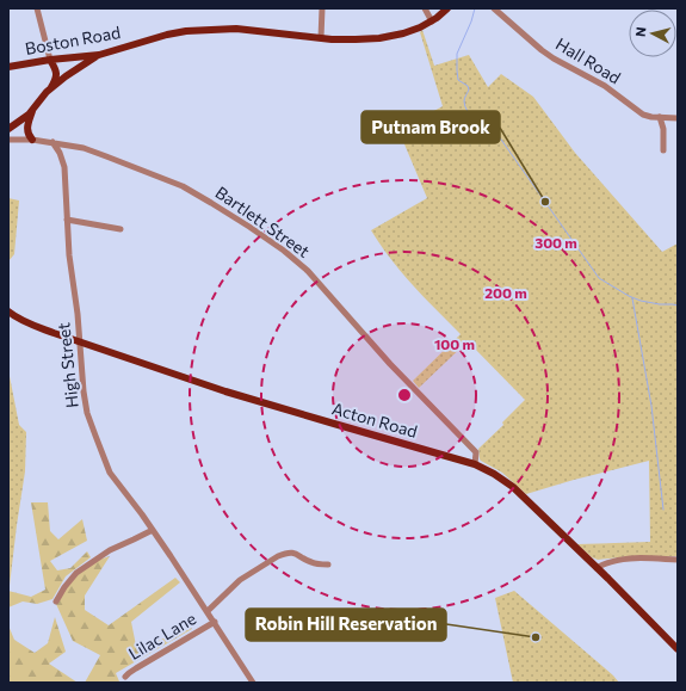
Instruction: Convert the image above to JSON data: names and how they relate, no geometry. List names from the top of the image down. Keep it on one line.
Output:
{"streets":{"main road":["Boston Road","Acton Road"],"street":["Hall Road","Bartlett Street","High Street","Lilac Lane"]},"crossings":[["Bartlett Street","High Street"],["Bartlett Street","Acton Road"],["High Street","Acton Road"],["High Street","Lilac Lane"]],"places":["Putnam Brook","Robin Hill Reservation"],"north":"left","rings":["300 m","200 m","100 m"]}
